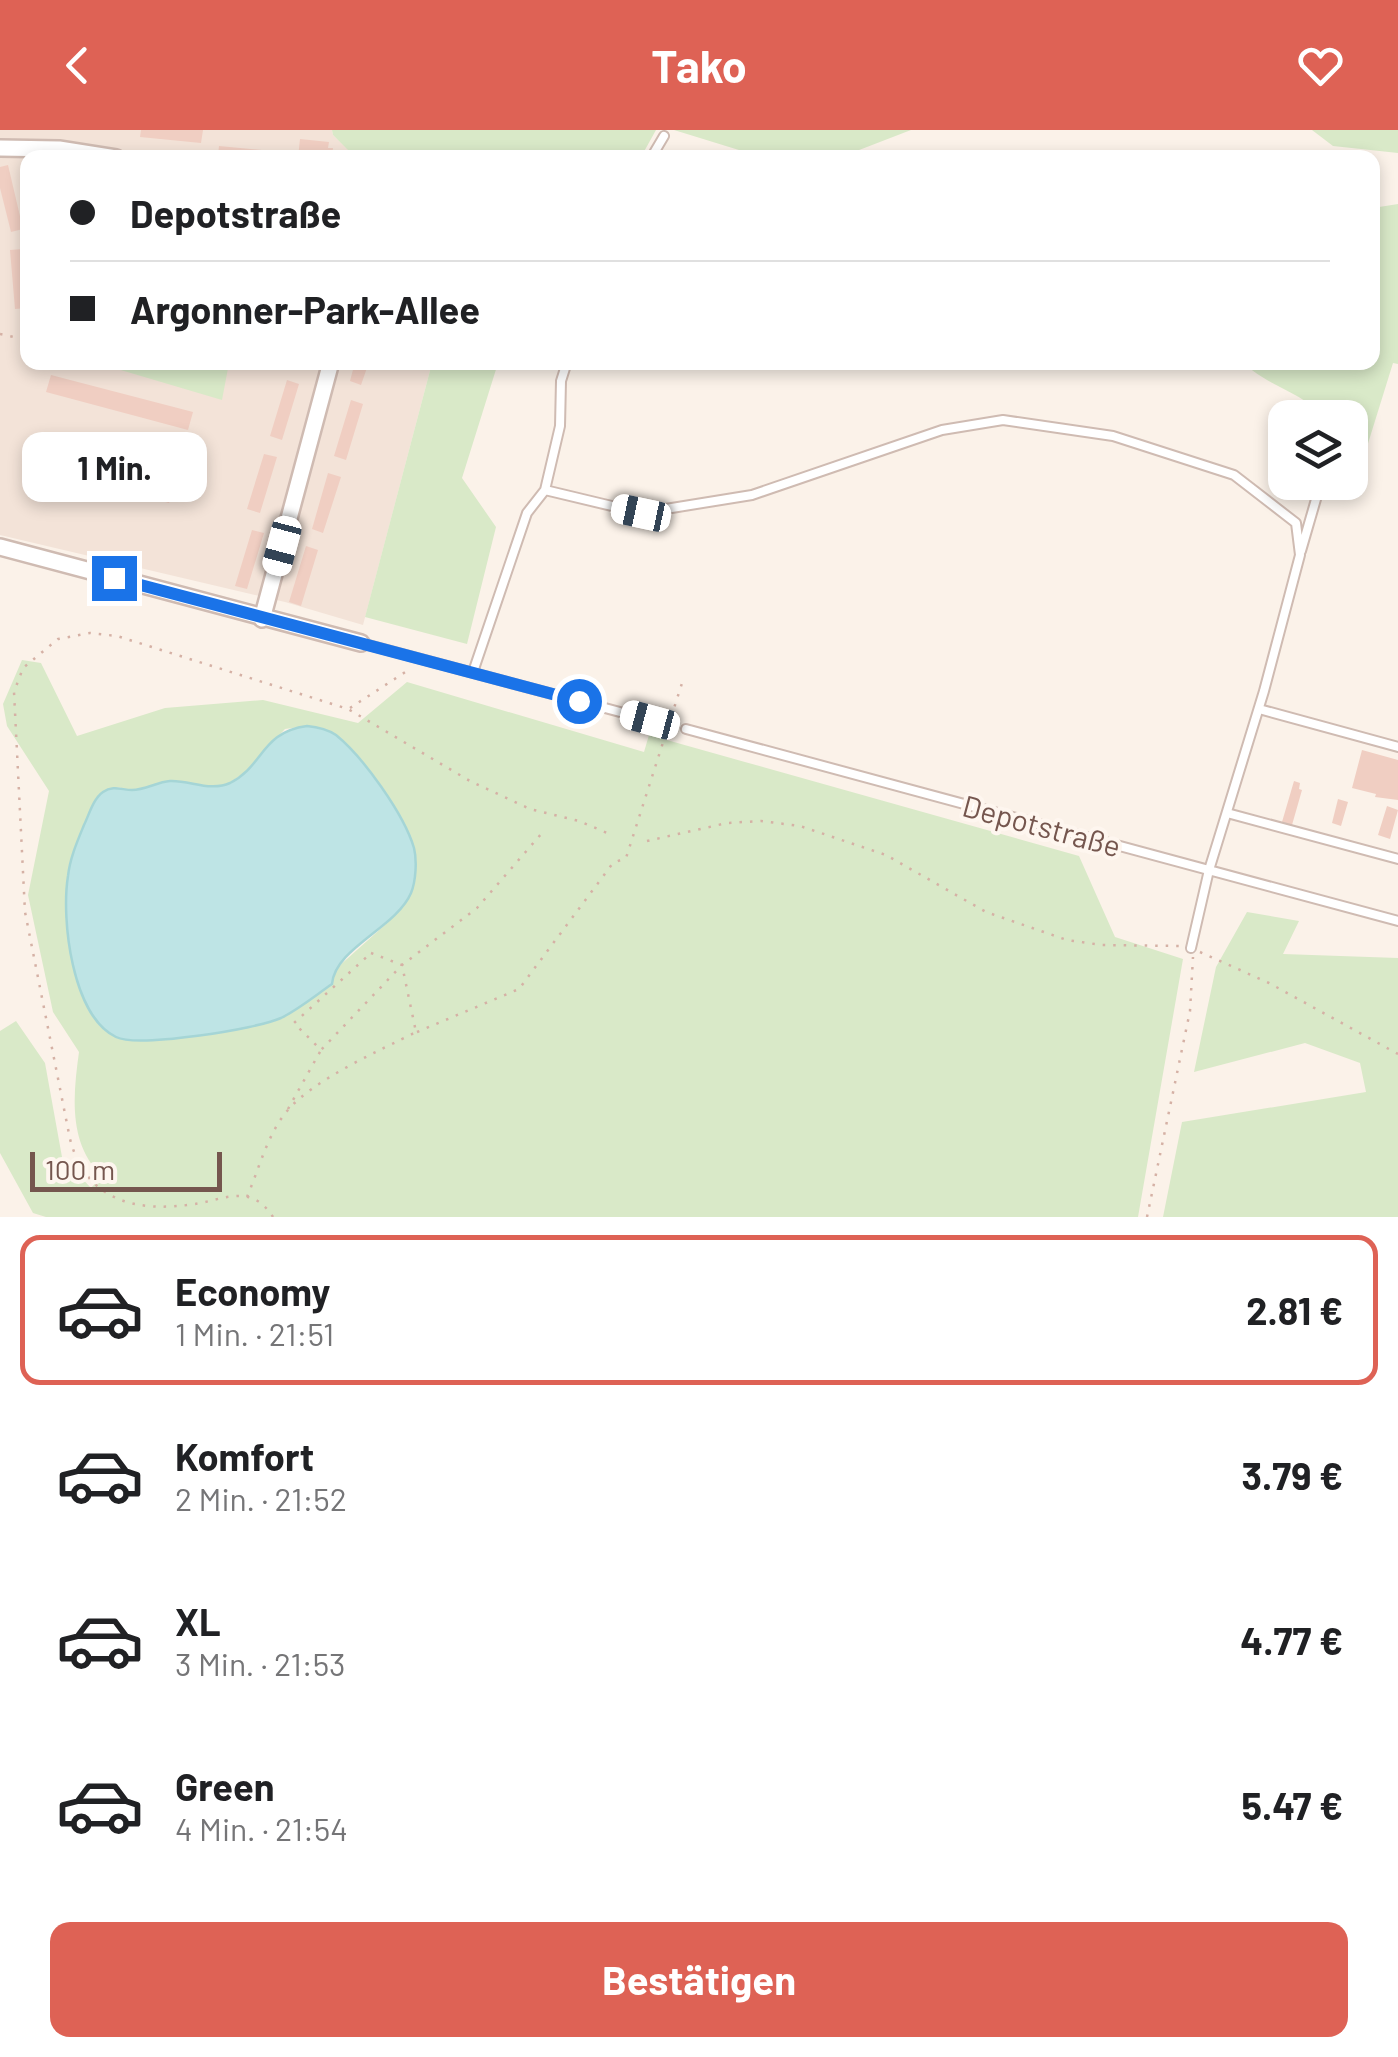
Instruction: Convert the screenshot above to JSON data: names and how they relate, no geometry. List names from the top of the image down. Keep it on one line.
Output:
{"streets":{"lane":["Depotstraße"]},"scale_bar":"100 m","page":{"header":"Tako","banner":["Depotstraße","Argonner-Park-Allee"],"bubble":"1 Min.","scale":"100 m","list":[{"name":"Economy","note":"1 Min. · 21:51","value":"2.81 €"},{"name":"Komfort","note":"2 Min. · 21:52","value":"3.79 €"},{"name":"XL","note":"3 Min. · 21:53","value":"4.77 €"},{"name":"Green","note":"4 Min. · 21:54","value":"5.47 €"}],"buttons":"Bestätigen"}}
